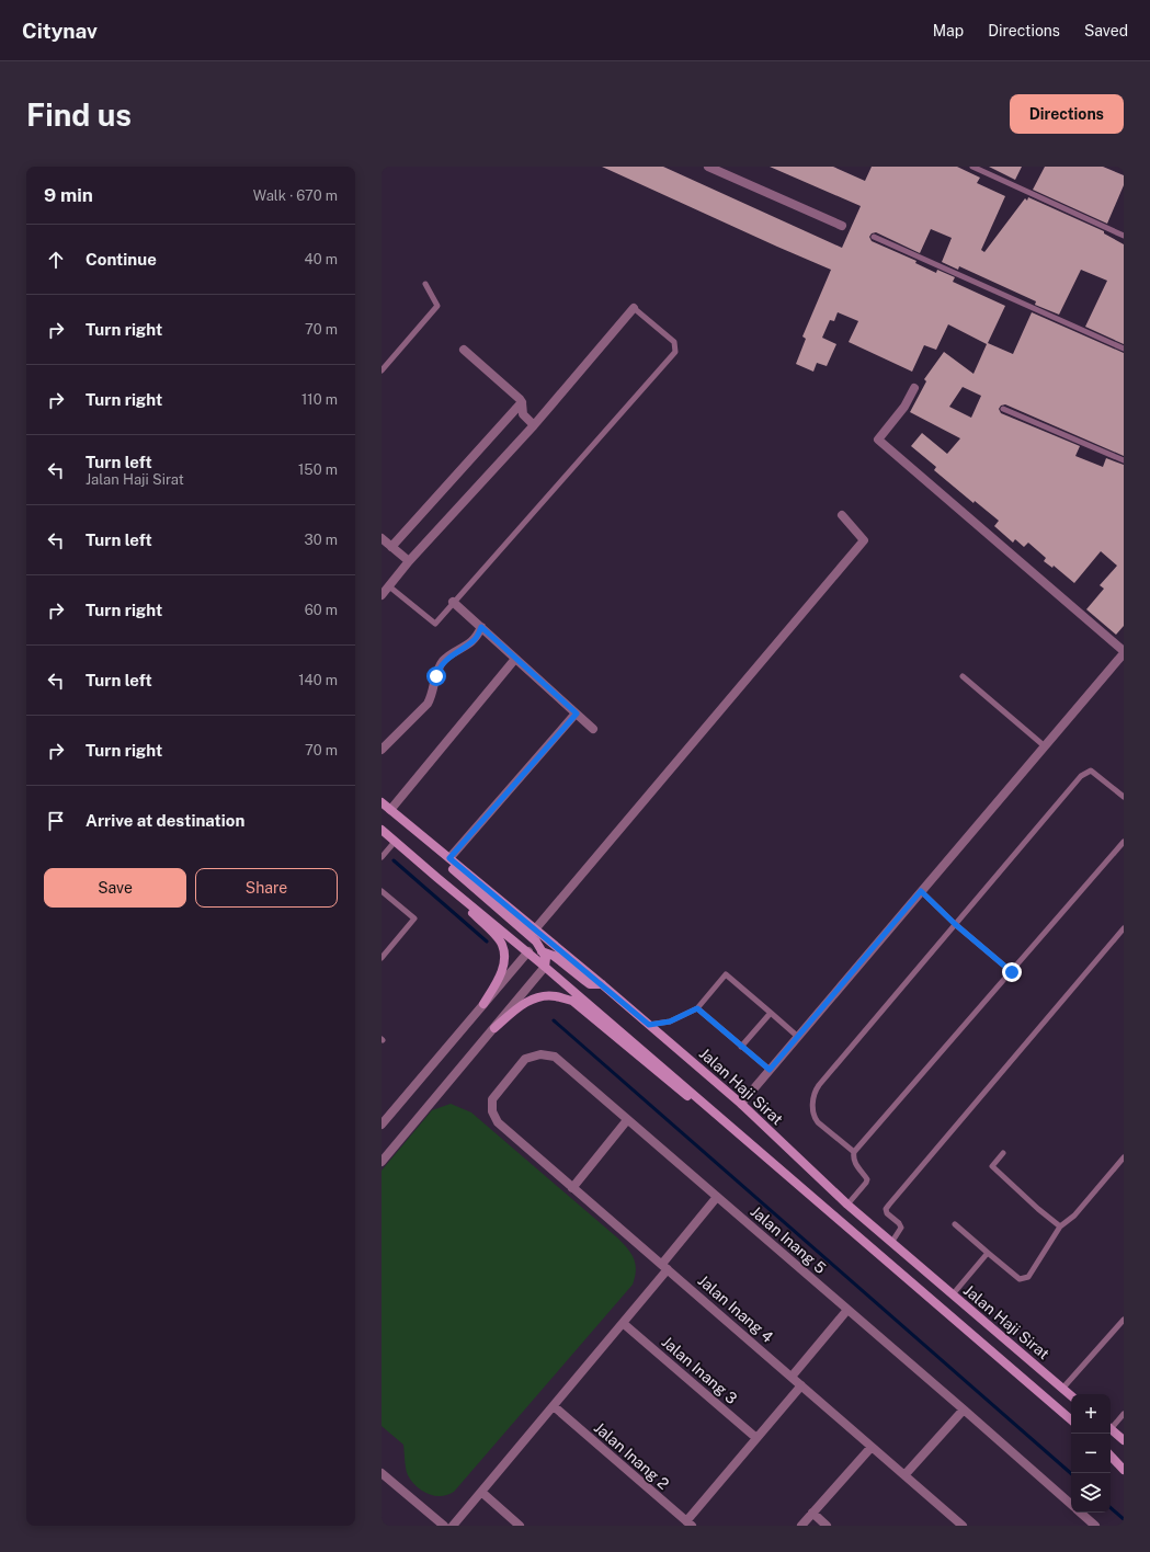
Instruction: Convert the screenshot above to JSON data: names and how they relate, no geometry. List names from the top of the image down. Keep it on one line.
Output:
{"streets":{"main road":["Jalan Haji Sirat"],"street":["Jalan Inang 5","Jalan Inang 4","Jalan Inang 3","Jalan Inang 2"]},"crossings":[["Jalan Inang 5","Jalan Inang 4"]],"page":{"header":"Citynav","nav":["Map","Directions","Saved"],"buttons":["Directions",["Save","Share"]],"title":"Find us","heading":["9 min","Walk · 670 m"],"list":[["Continue","40 m"],["Turn right","70 m"],["Turn right","110 m"],["Turn left","Jalan Haji Sirat","150 m"],["Turn left","30 m"],["Turn right","60 m"],["Turn left","140 m"],["Turn right","70 m"],"Arrive at destination"],"map_buttons":["+","−"]}}
